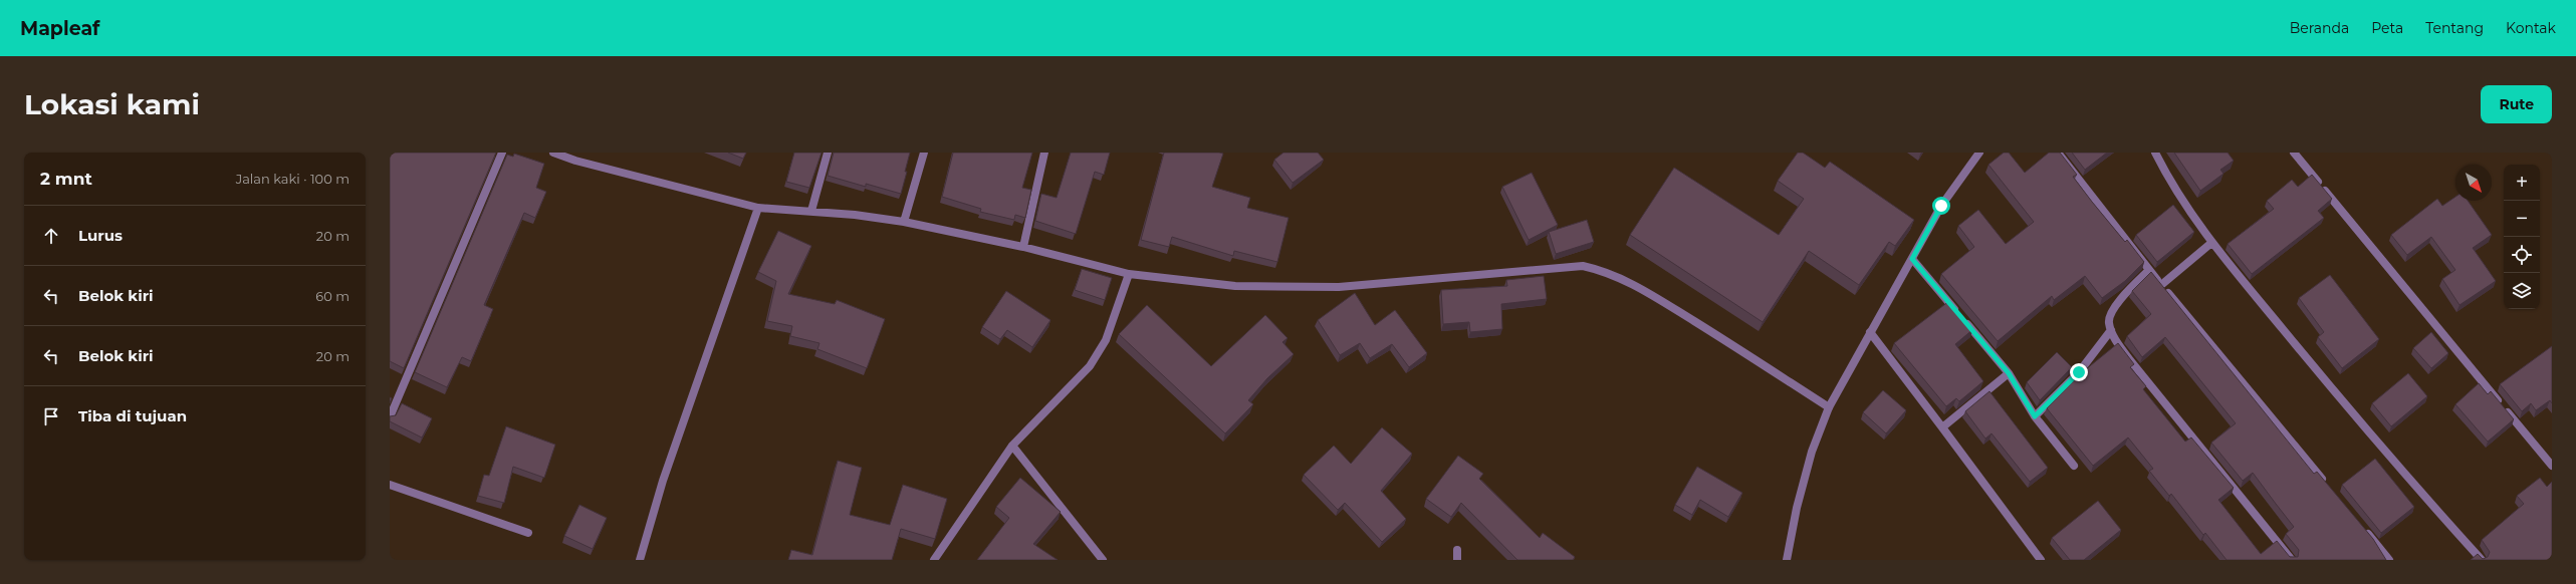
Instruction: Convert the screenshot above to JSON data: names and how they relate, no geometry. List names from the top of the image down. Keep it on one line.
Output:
{"north":"bottom right","page":{"header":"Mapleaf","nav":["Beranda","Peta","Tentang","Kontak"],"buttons":"Rute","title":"Lokasi kami","heading":["2 mnt","Jalan kaki · 100 m"],"map_buttons":["+","−"],"list":[["Lurus","20 m"],["Belok kiri","60 m"],["Belok kiri","20 m"],"Tiba di tujuan"]}}
